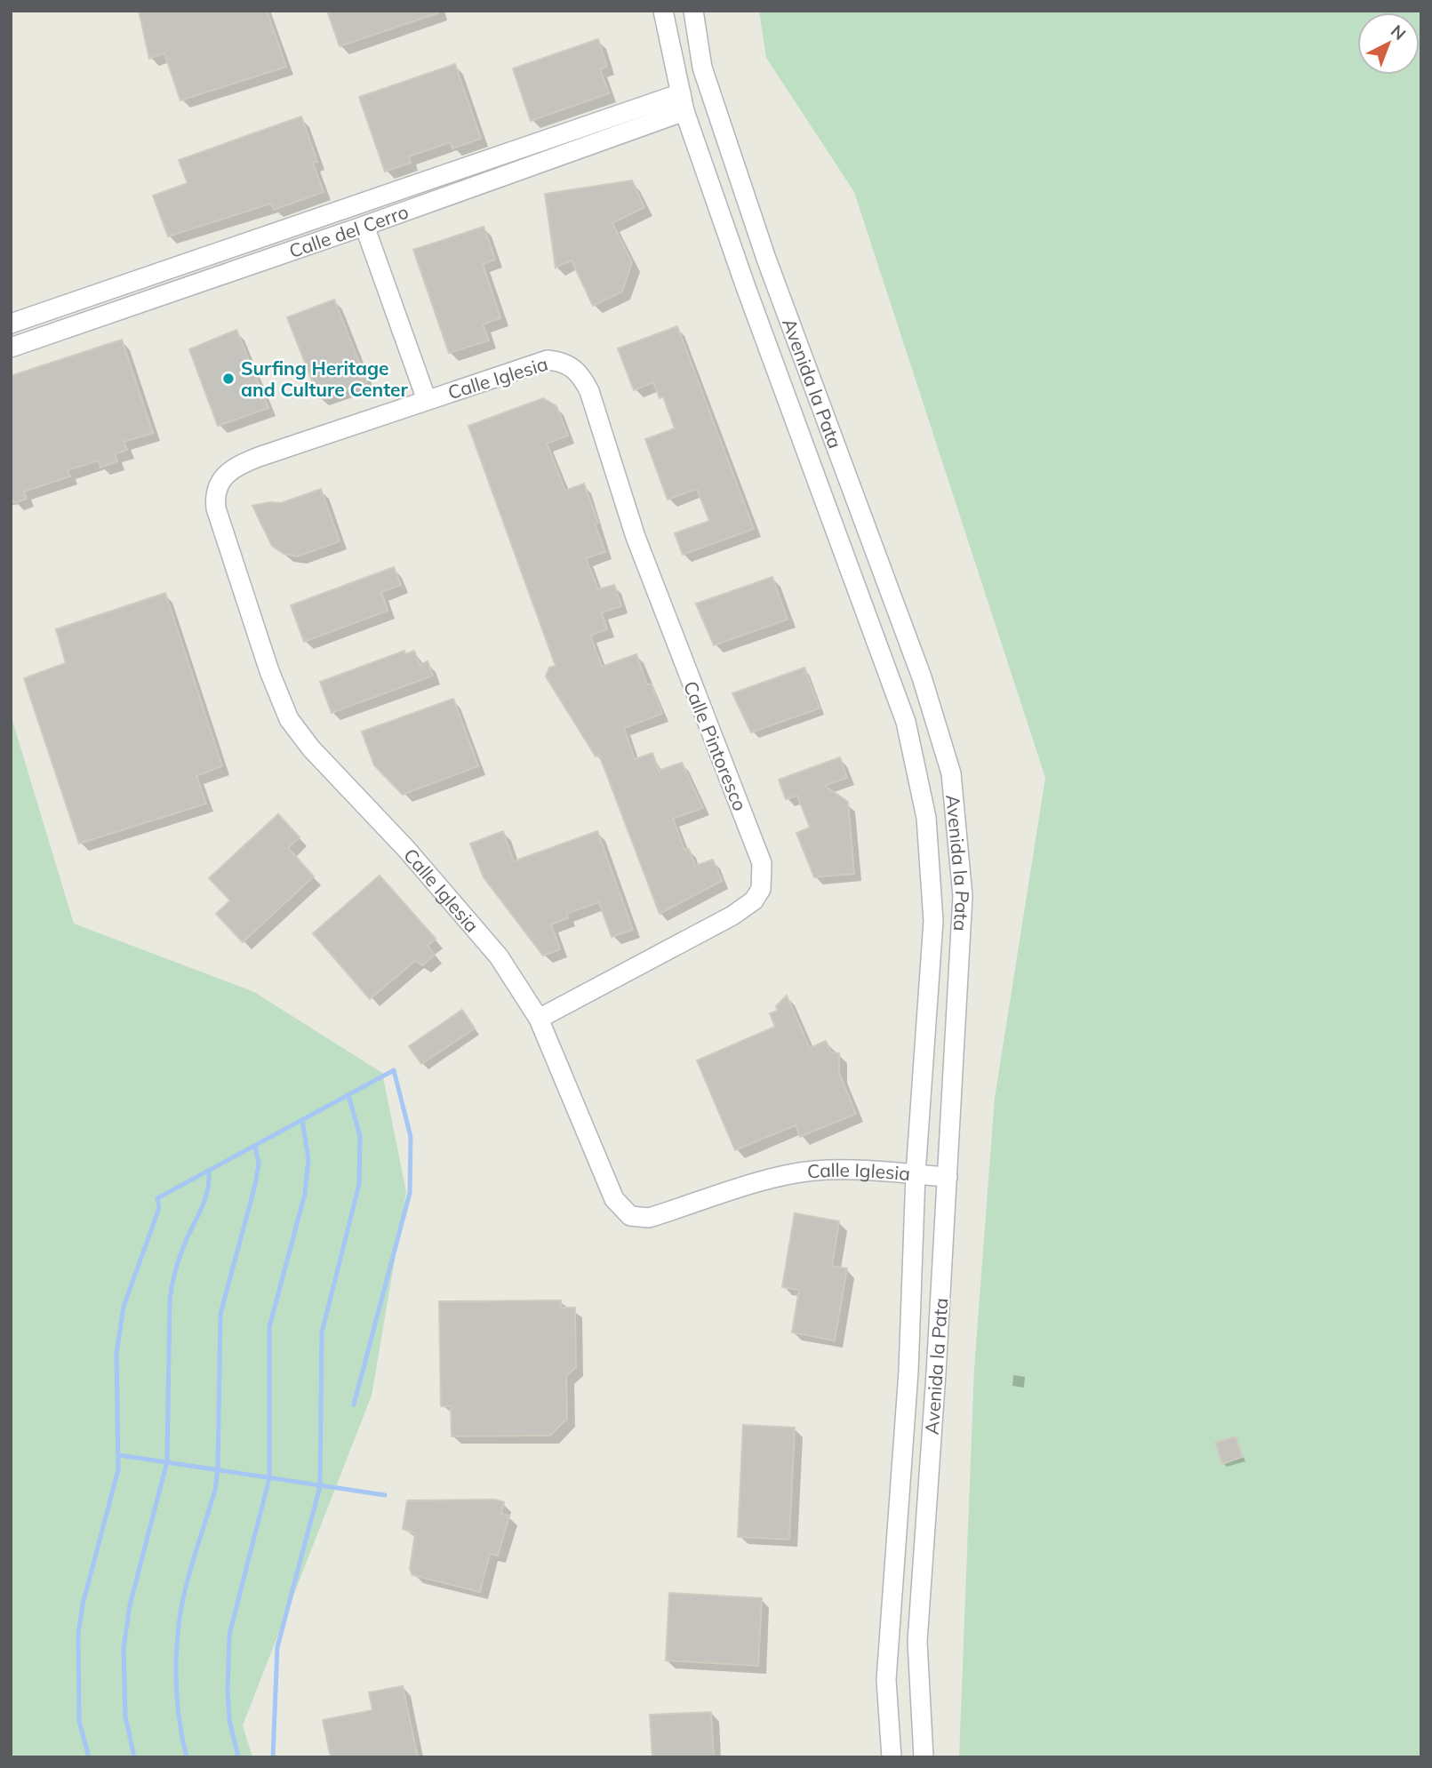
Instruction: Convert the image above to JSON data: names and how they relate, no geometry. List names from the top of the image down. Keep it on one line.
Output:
{"streets":{"main road":["Calle del Cerro","Calle Iglesia","Avenida la Pata","Calle Pintoresco"]},"crossings":[["Calle del Cerro","Calle Iglesia"],["Calle del Cerro","Avenida la Pata"],["Calle Iglesia","Avenida la Pata"],["Calle Iglesia","Calle Pintoresco"]],"places":["Surfing Heritage and Culture Center"],"north":"top right"}
